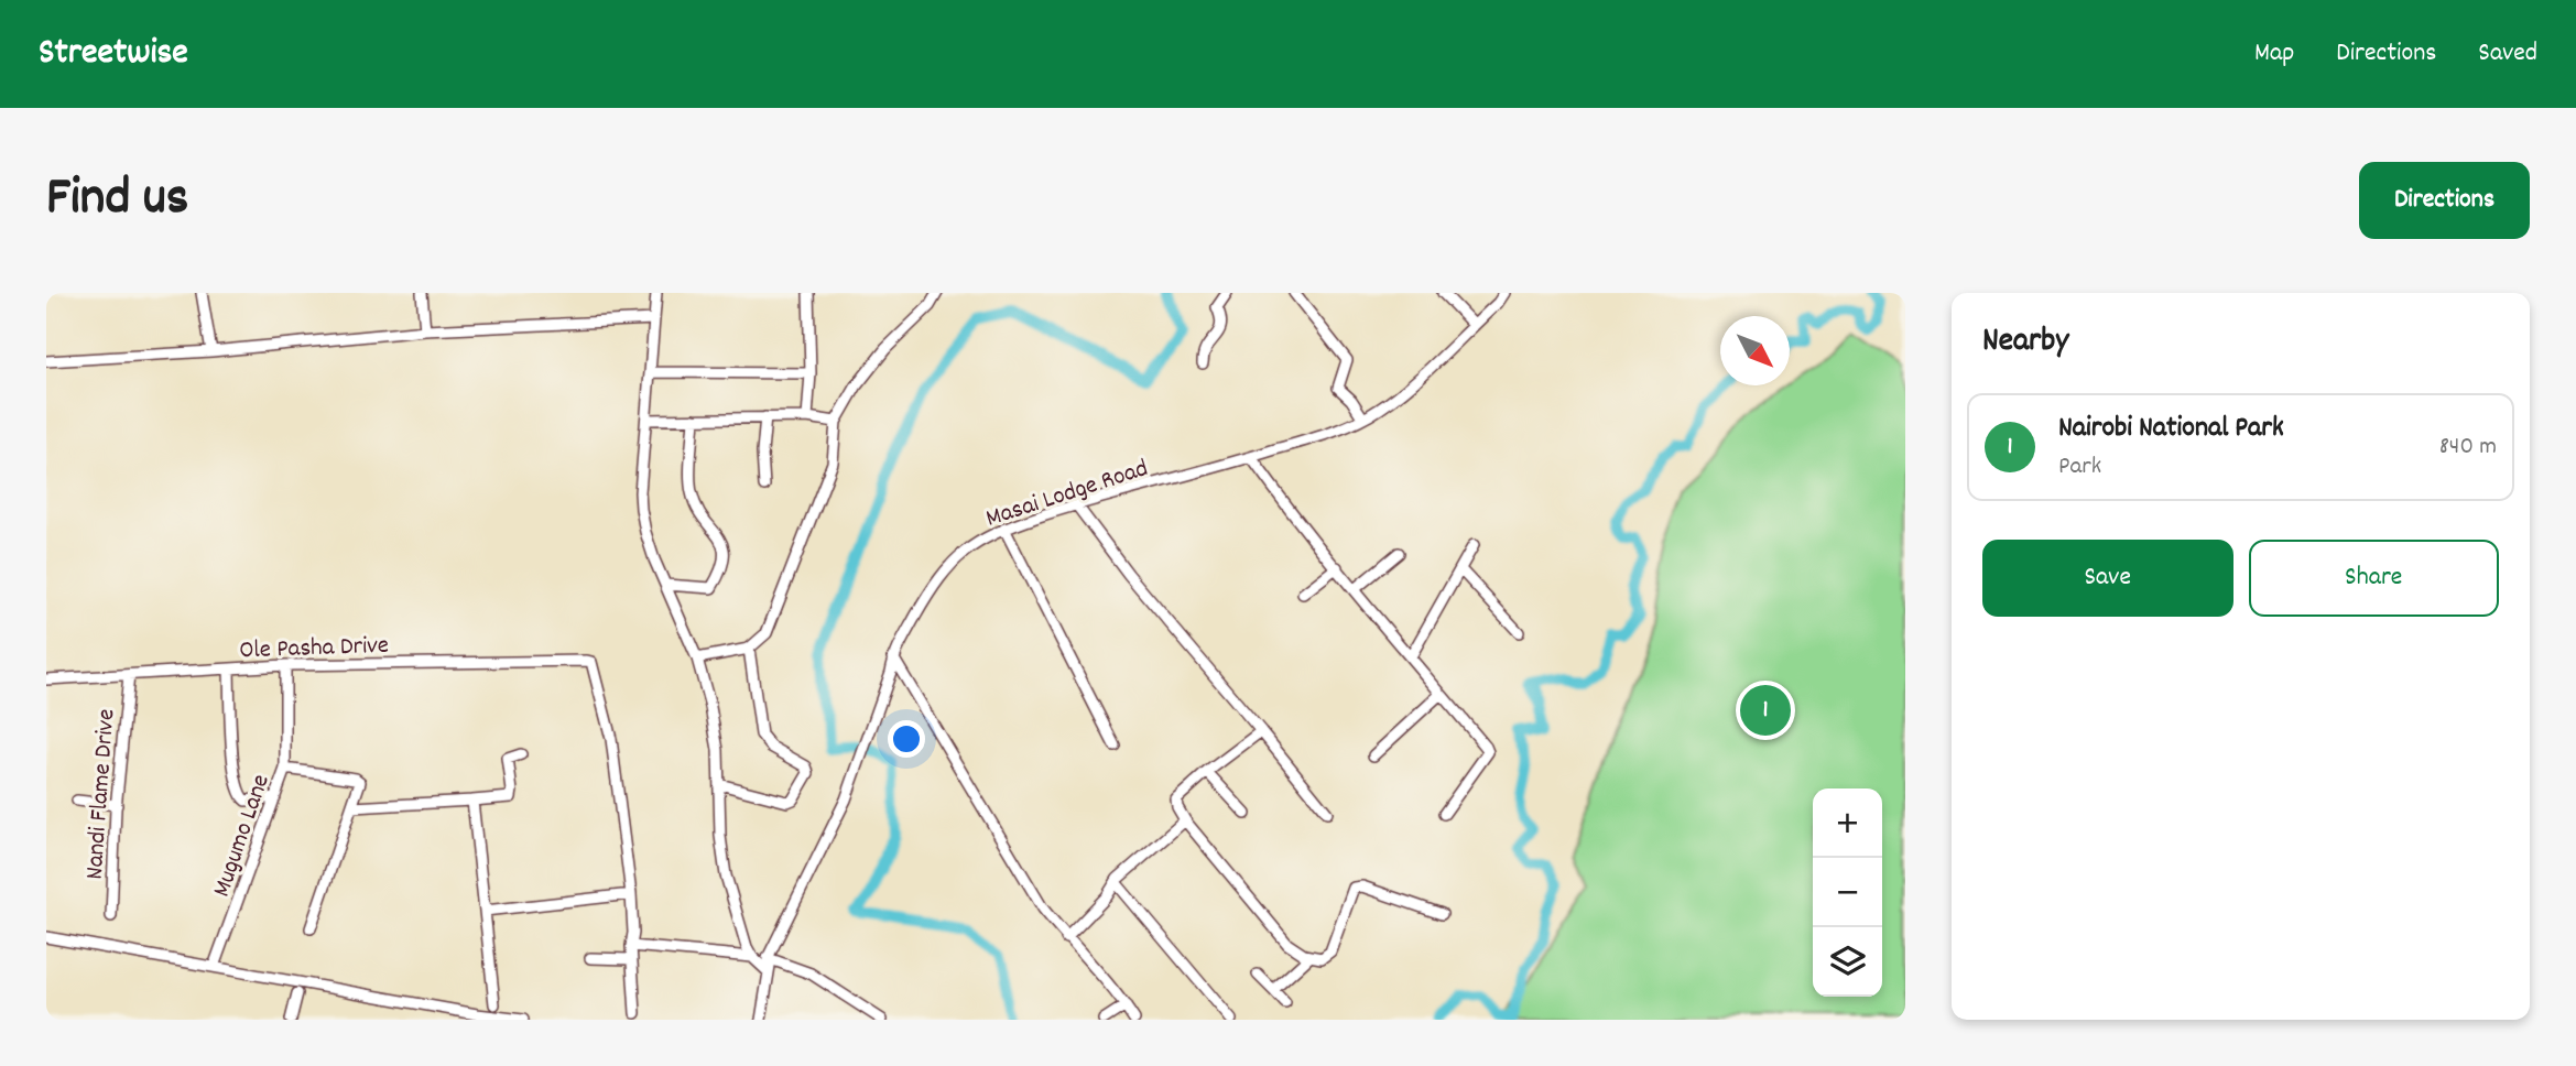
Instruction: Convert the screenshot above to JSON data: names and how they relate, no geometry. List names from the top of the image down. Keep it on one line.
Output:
{"streets":{"street":["Masai Lodge Road","Ole Pasha Drive","Nandi Flame Drive","Mugumo Lane"]},"crossings":[["Ole Pasha Drive","Nandi Flame Drive"],["Ole Pasha Drive","Mugumo Lane"]],"north":"bottom right","page":{"header":"Streetwise","nav":["Map","Directions","Saved"],"title":"Find us","buttons":["Directions",["Save","Share"]],"heading":"Nearby","list":[{"mark":"1","name":"Nairobi National Park","note":"Park","value":"840 m"}],"pins":"1","map_buttons":["+","−"]}}
